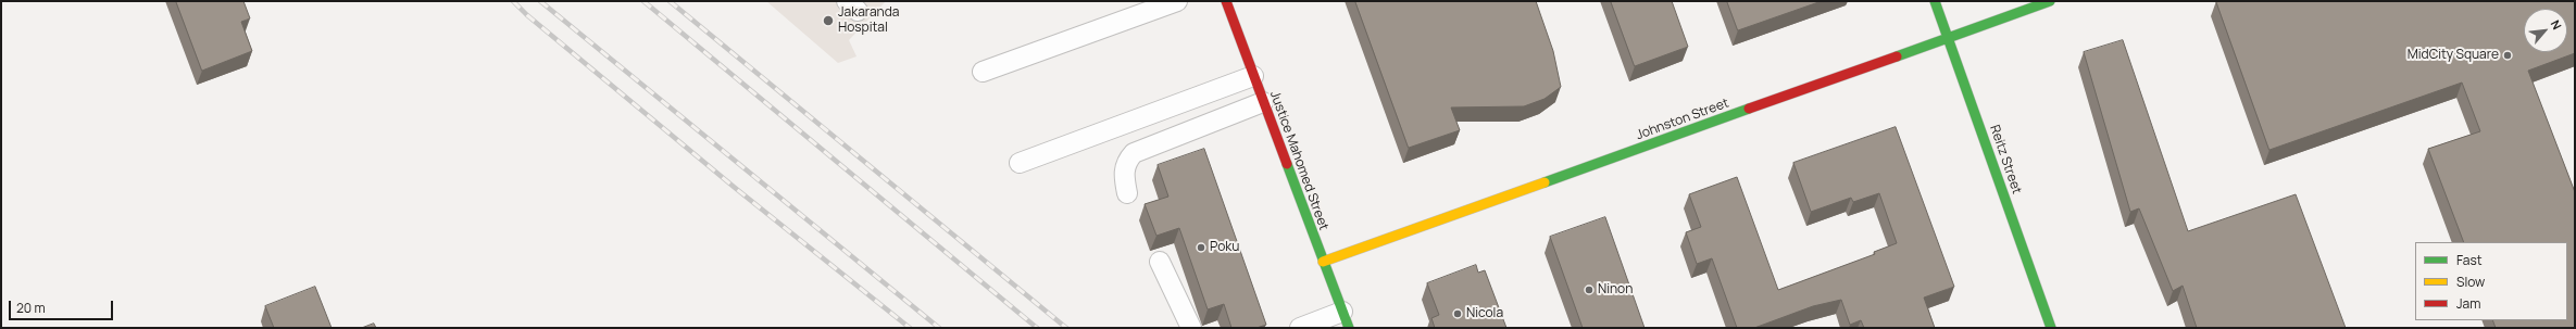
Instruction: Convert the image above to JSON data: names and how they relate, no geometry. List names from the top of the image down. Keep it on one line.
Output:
{"streets":{"street":["Johnston Street","Reitz Street","Justice Mahomed Street"]},"crossings":[["Johnston Street","Reitz Street"],["Johnston Street","Justice Mahomed Street"]],"places":["Jakaranda Hospital","MidCity Square","Poku","Ninon","Nicola"],"legend":["Fast","Slow","Jam"],"scale_bar":"20 m","north":"top right"}
